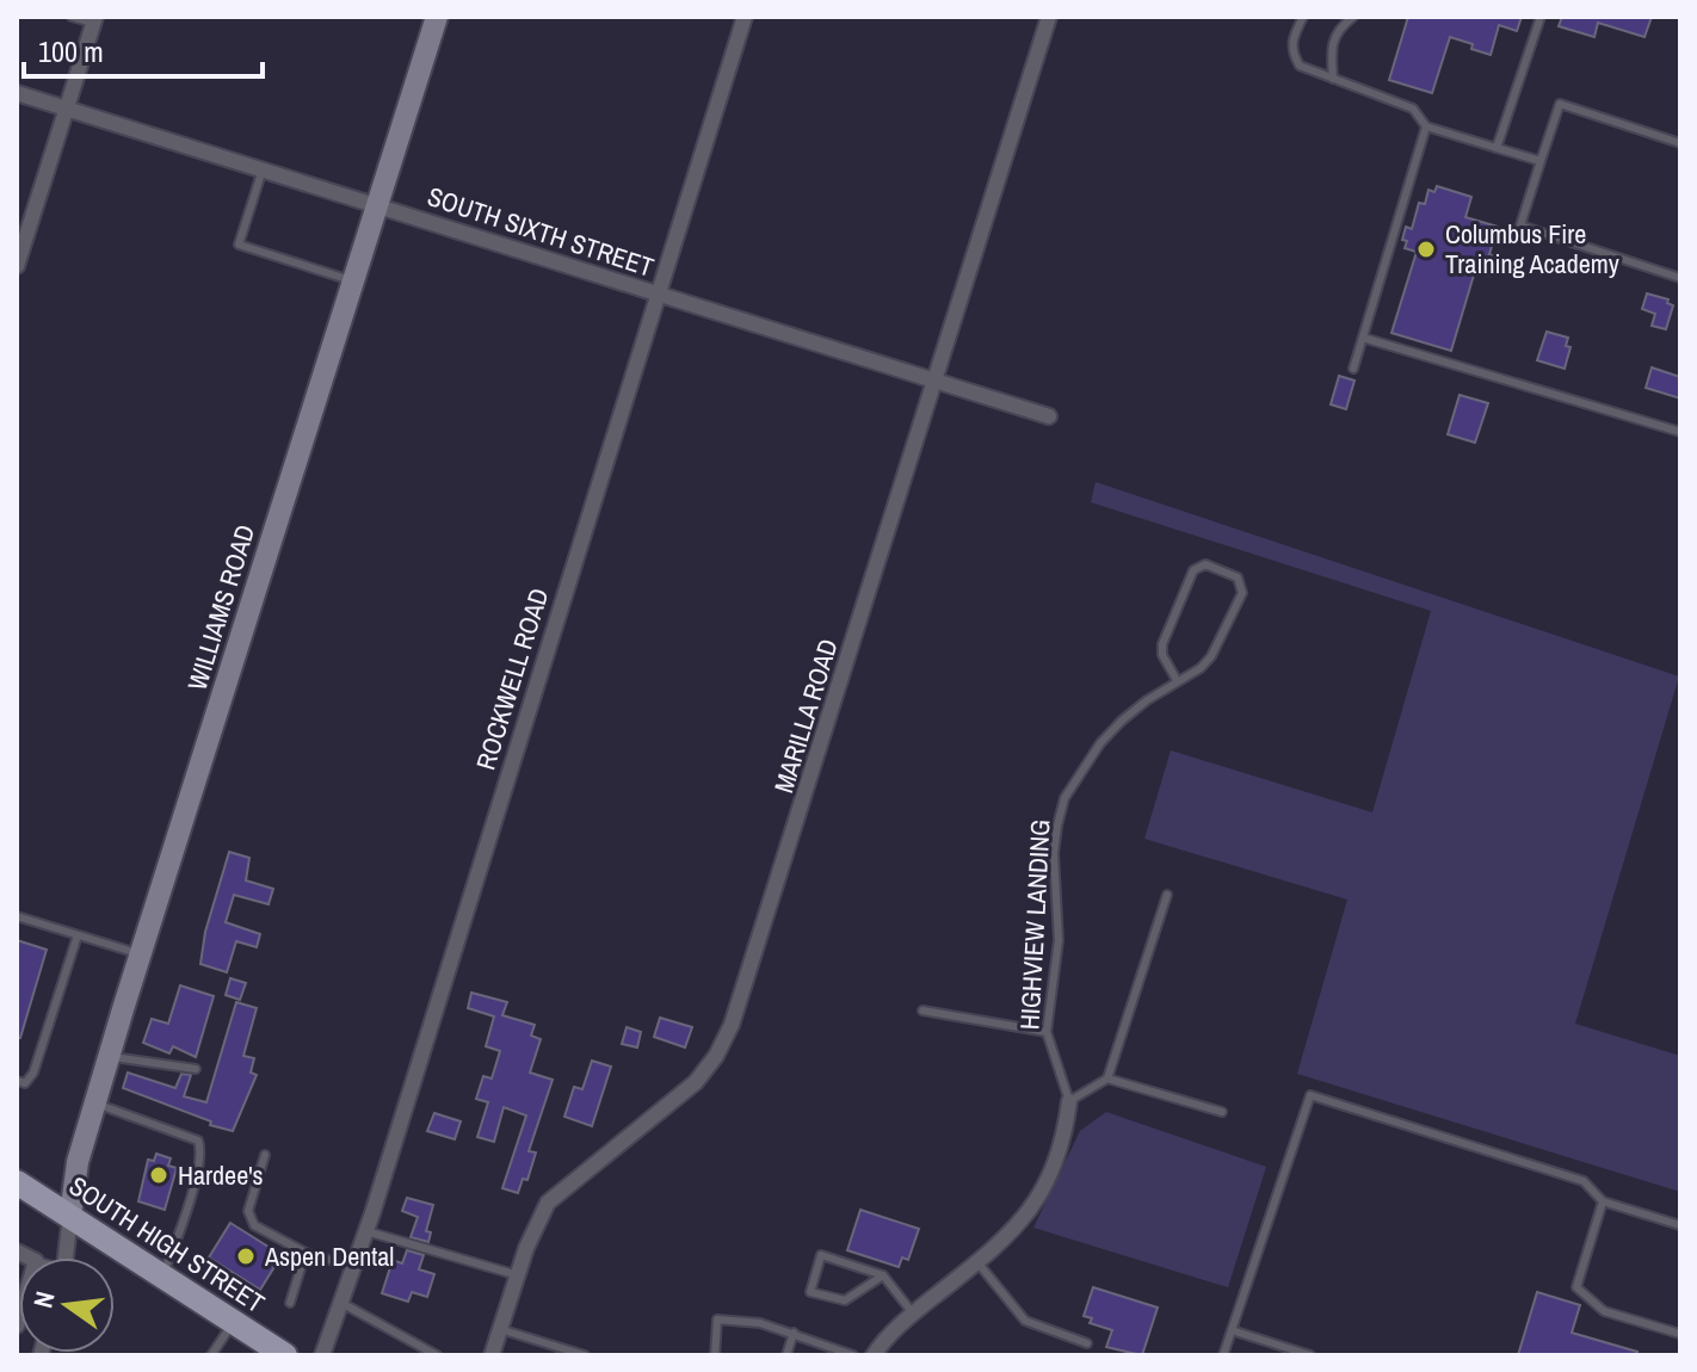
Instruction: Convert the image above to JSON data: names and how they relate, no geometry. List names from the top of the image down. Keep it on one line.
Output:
{"streets":{"main road":["WILLIAMS ROAD","SOUTH HIGH STREET"],"street":["SOUTH SIXTH STREET","ROCKWELL ROAD","MARILLA ROAD"],"lane":["HIGHVIEW LANDING"]},"crossings":[["SOUTH SIXTH STREET","WILLIAMS ROAD"],["SOUTH SIXTH STREET","ROCKWELL ROAD"],["SOUTH SIXTH STREET","MARILLA ROAD"],["WILLIAMS ROAD","SOUTH HIGH STREET"]],"places":["Columbus Fire Training Academy","Hardee's","Aspen Dental"],"scale_bar":"100 m","north":"left"}
